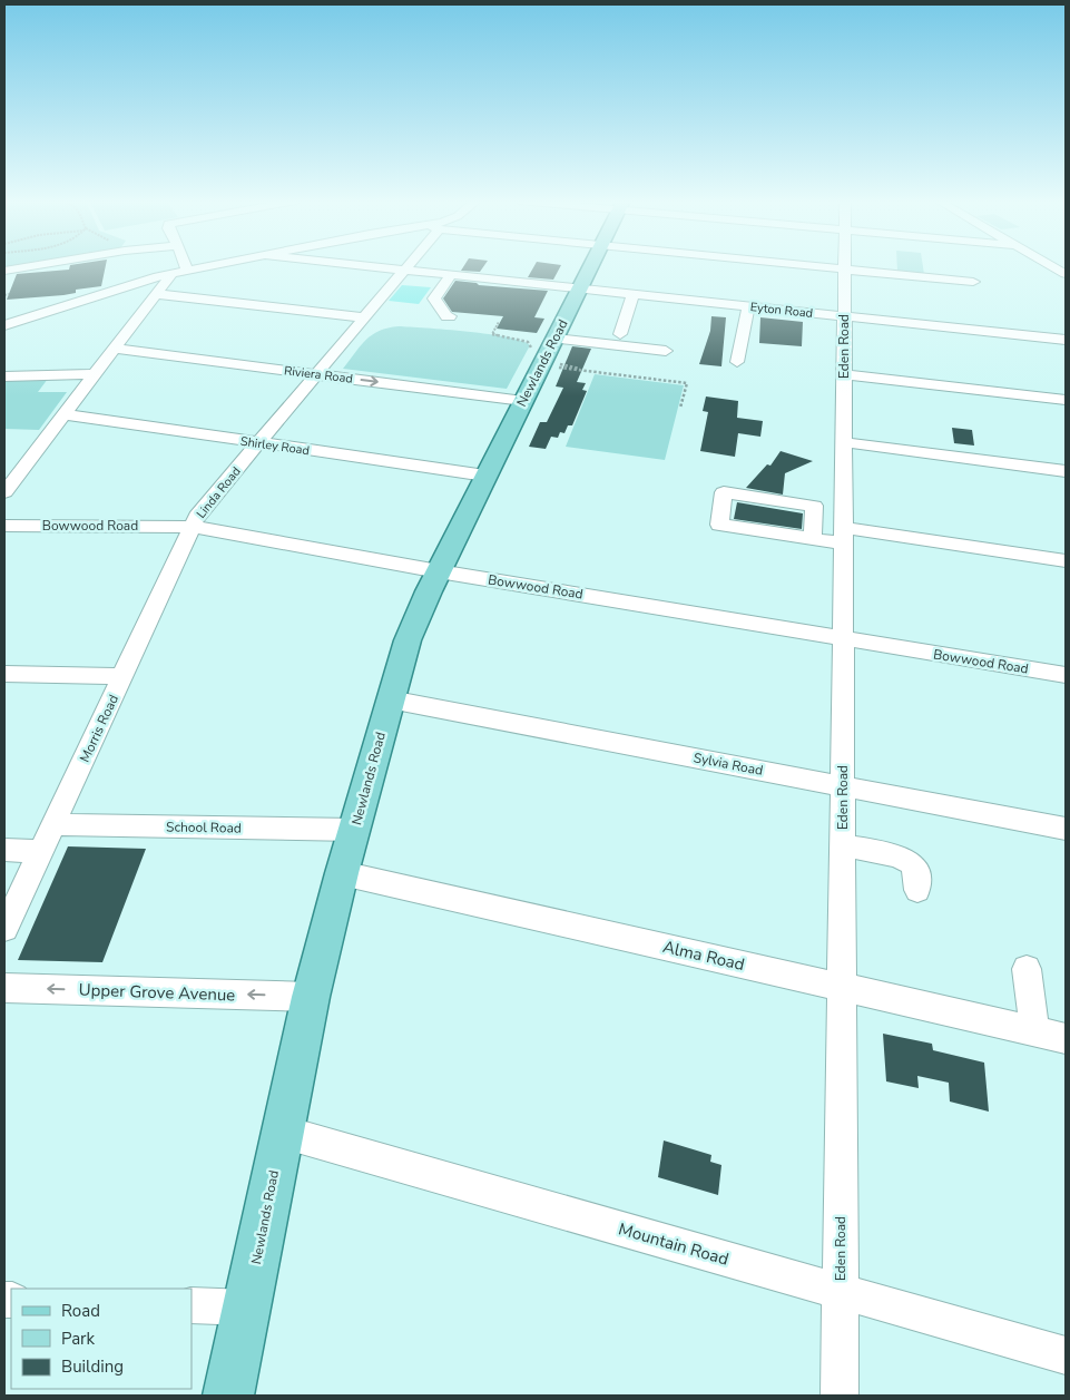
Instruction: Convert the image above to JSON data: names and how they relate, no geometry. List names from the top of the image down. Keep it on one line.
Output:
{"streets":{"main road":["Newlands Road"],"street":["Eyton Road","Eden Road","Riviera Road","Shirley Road","Linda Road","Bowwood Road","Morris Road","Sylvia Road","School Road","Alma Road","Upper Grove Avenue","Mountain Road"]},"crossings":[["Eyton Road","Eden Road"],["Eyton Road","Newlands Road"],["Eyton Road","Linda Road"],["Eden Road","Bowwood Road"],["Eden Road","Sylvia Road"],["Eden Road","Alma Road"],["Eden Road","Mountain Road"],["Newlands Road","Riviera Road"],["Newlands Road","Shirley Road"],["Newlands Road","Bowwood Road"],["Newlands Road","Sylvia Road"],["Newlands Road","School Road"],["Newlands Road","Alma Road"],["Newlands Road","Upper Grove Avenue"],["Newlands Road","Mountain Road"],["Riviera Road","Linda Road"],["Shirley Road","Linda Road"],["Linda Road","Bowwood Road"],["Linda Road","Morris Road"],["Bowwood Road","Morris Road"],["Morris Road","School Road"]],"one_way":["Riviera Road","Upper Grove Avenue"],"legend":["Road","Park","Building"]}
